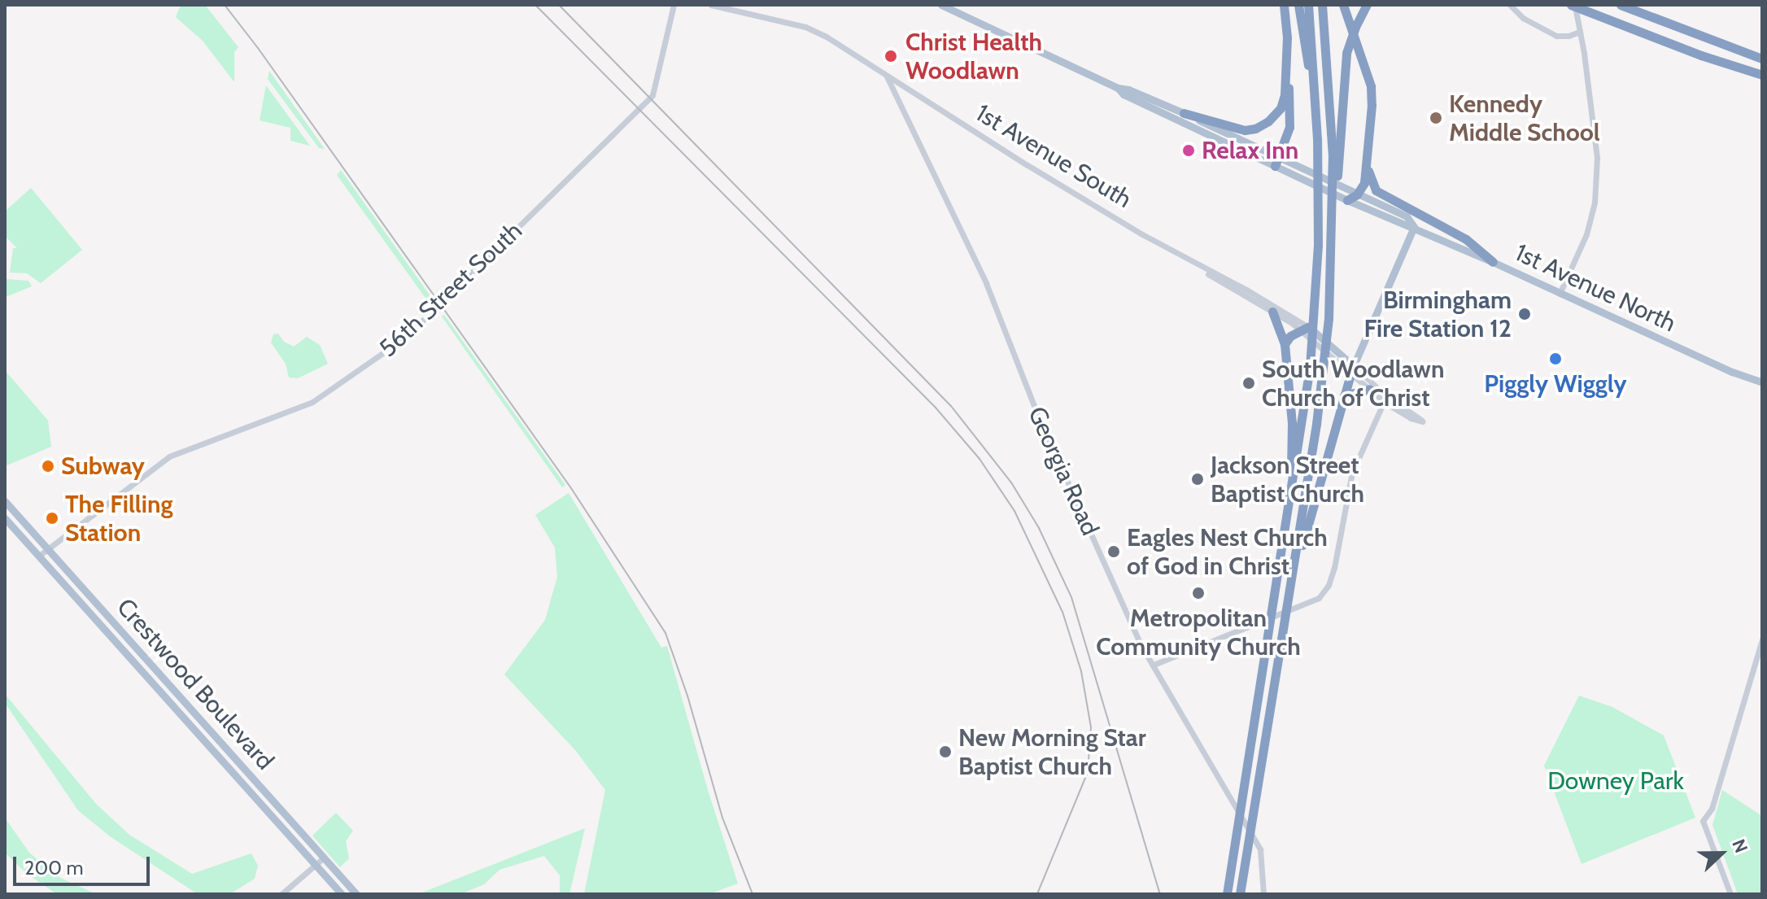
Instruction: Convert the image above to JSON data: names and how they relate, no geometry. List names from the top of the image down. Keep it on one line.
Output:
{"streets":{"main road":["1st Avenue South","1st Avenue North","Crestwood Boulevard"],"street":["56th Street South","Georgia Road"]},"crossings":[["1st Avenue South","Georgia Road"],["56th Street South","Crestwood Boulevard"]],"parks":["Downey Park"],"places":["Christ Health Woodlawn","Kennedy Middle School","Relax Inn","Birmingham Fire Station 12","Piggly Wiggly","South Woodlawn Church of Christ","Subway","Jackson Street Baptist Church","The Filling Station","Eagles Nest Church of God in Christ","Metropolitan Community Church","New Morning Star Baptist Church"],"scale_bar":"200 m","north":"right"}
